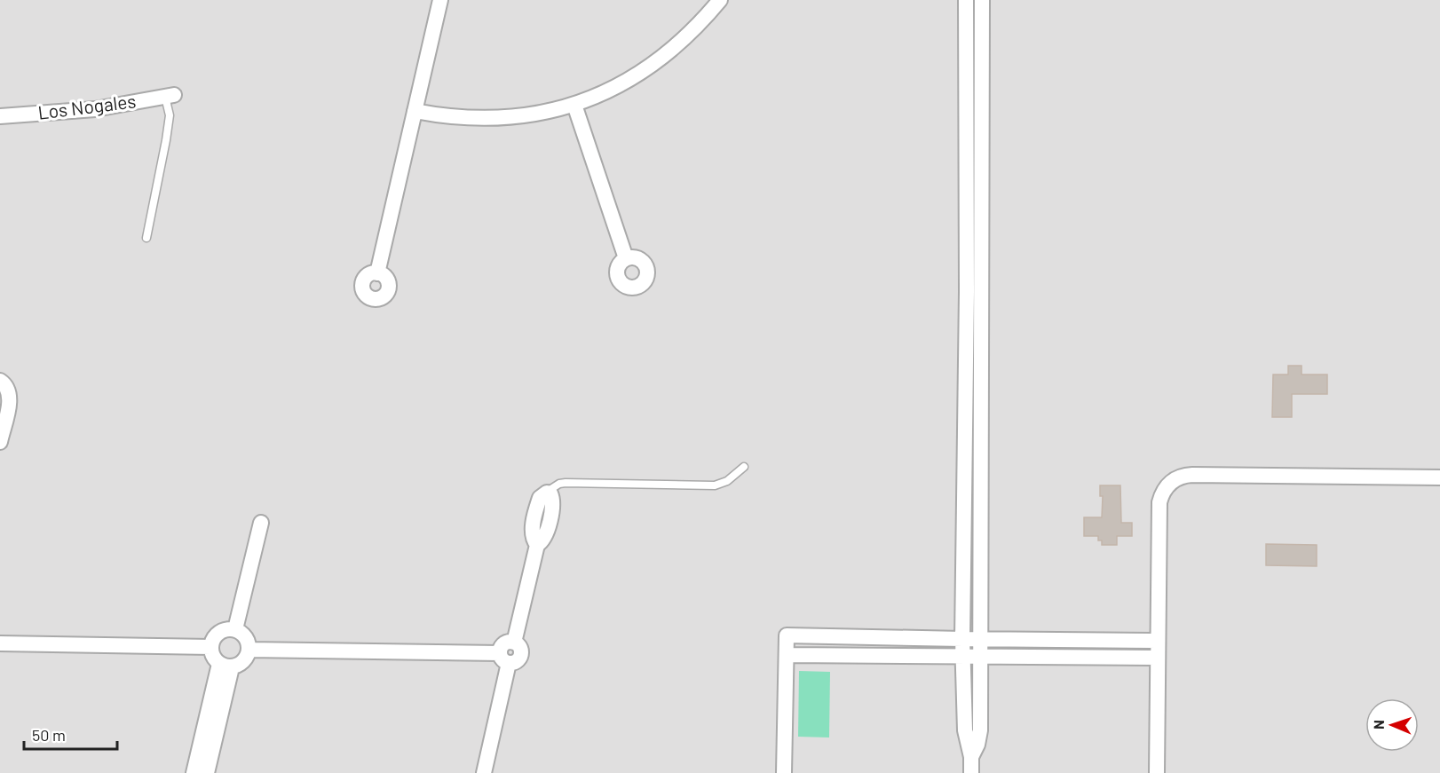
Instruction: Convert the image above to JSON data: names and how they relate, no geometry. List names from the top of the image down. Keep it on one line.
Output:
{"streets":{"street":["Los Nogales"]},"scale_bar":"50 m","north":"left"}
